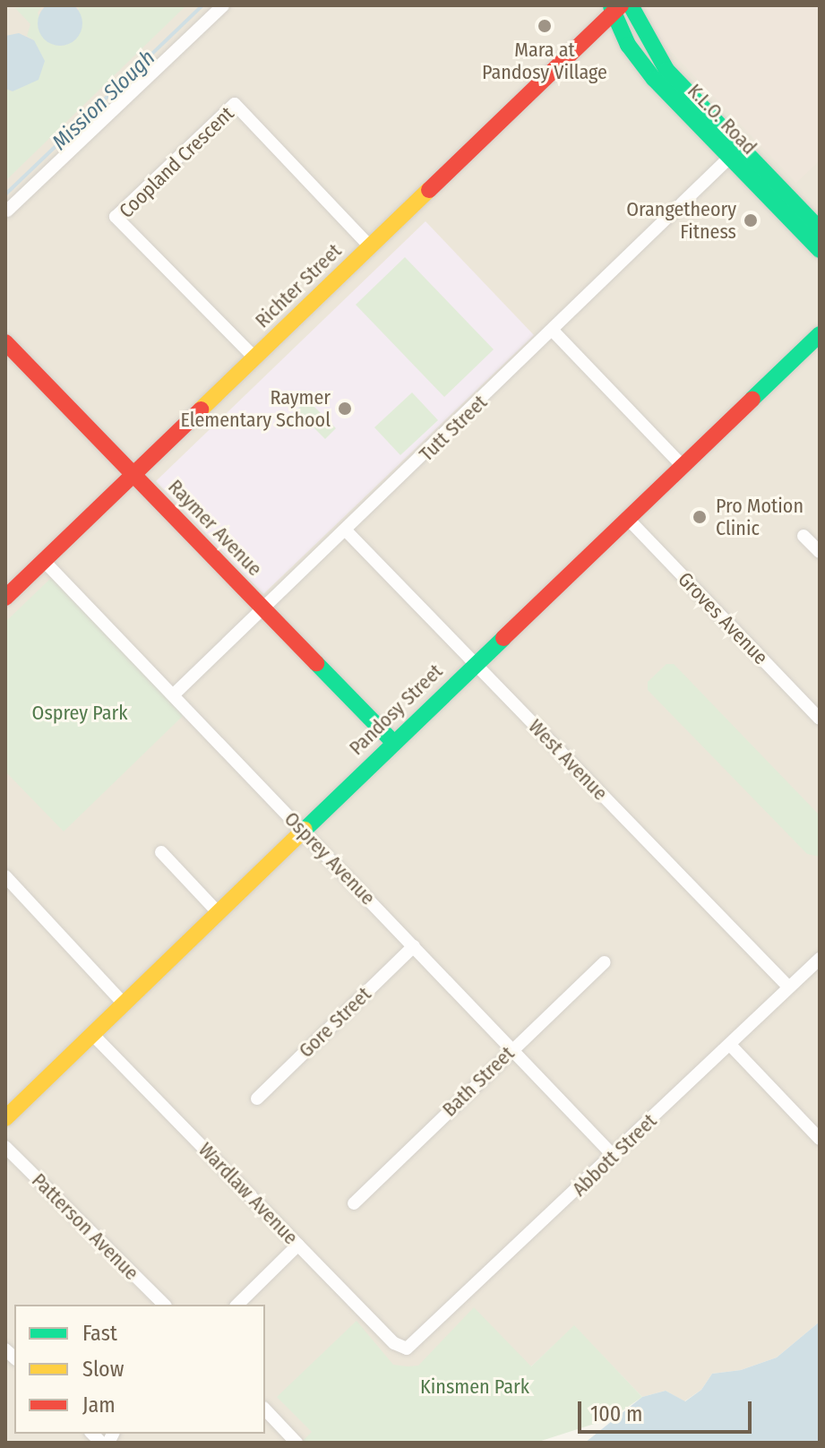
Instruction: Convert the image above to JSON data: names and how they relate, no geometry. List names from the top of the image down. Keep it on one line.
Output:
{"streets":{"street":["K.L.O. Road","Coopland Crescent","Richter Street","Tutt Street","Raymer Avenue","Groves Avenue","Pandosy Street","West Avenue","Osprey Avenue","Gore Street","Bath Street","Abbott Street","Wardlaw Avenue","Patterson Avenue"]},"crossings":[["K.L.O. Road","Richter Street"],["K.L.O. Road","Tutt Street"],["Coopland Crescent","Richter Street"],["Richter Street","Raymer Avenue"],["Richter Street","Osprey Avenue"],["Tutt Street","Raymer Avenue"],["Tutt Street","West Avenue"],["Tutt Street","Osprey Avenue"],["Raymer Avenue","Pandosy Street"],["Groves Avenue","Pandosy Street"],["Pandosy Street","West Avenue"],["Pandosy Street","Osprey Avenue"],["Pandosy Street","Wardlaw Avenue"],["West Avenue","Abbott Street"],["Osprey Avenue","Gore Street"],["Osprey Avenue","Bath Street"],["Osprey Avenue","Abbott Street"],["Abbott Street","Wardlaw Avenue"]],"water":["Mission Slough"],"parks":["Osprey Park","Kinsmen Park"],"places":["Mara at Pandosy Village","Orangetheory Fitness","Raymer Elementary School","Pro Motion Clinic"],"legend":["Fast","Slow","Jam"],"scale_bar":"100 m"}
